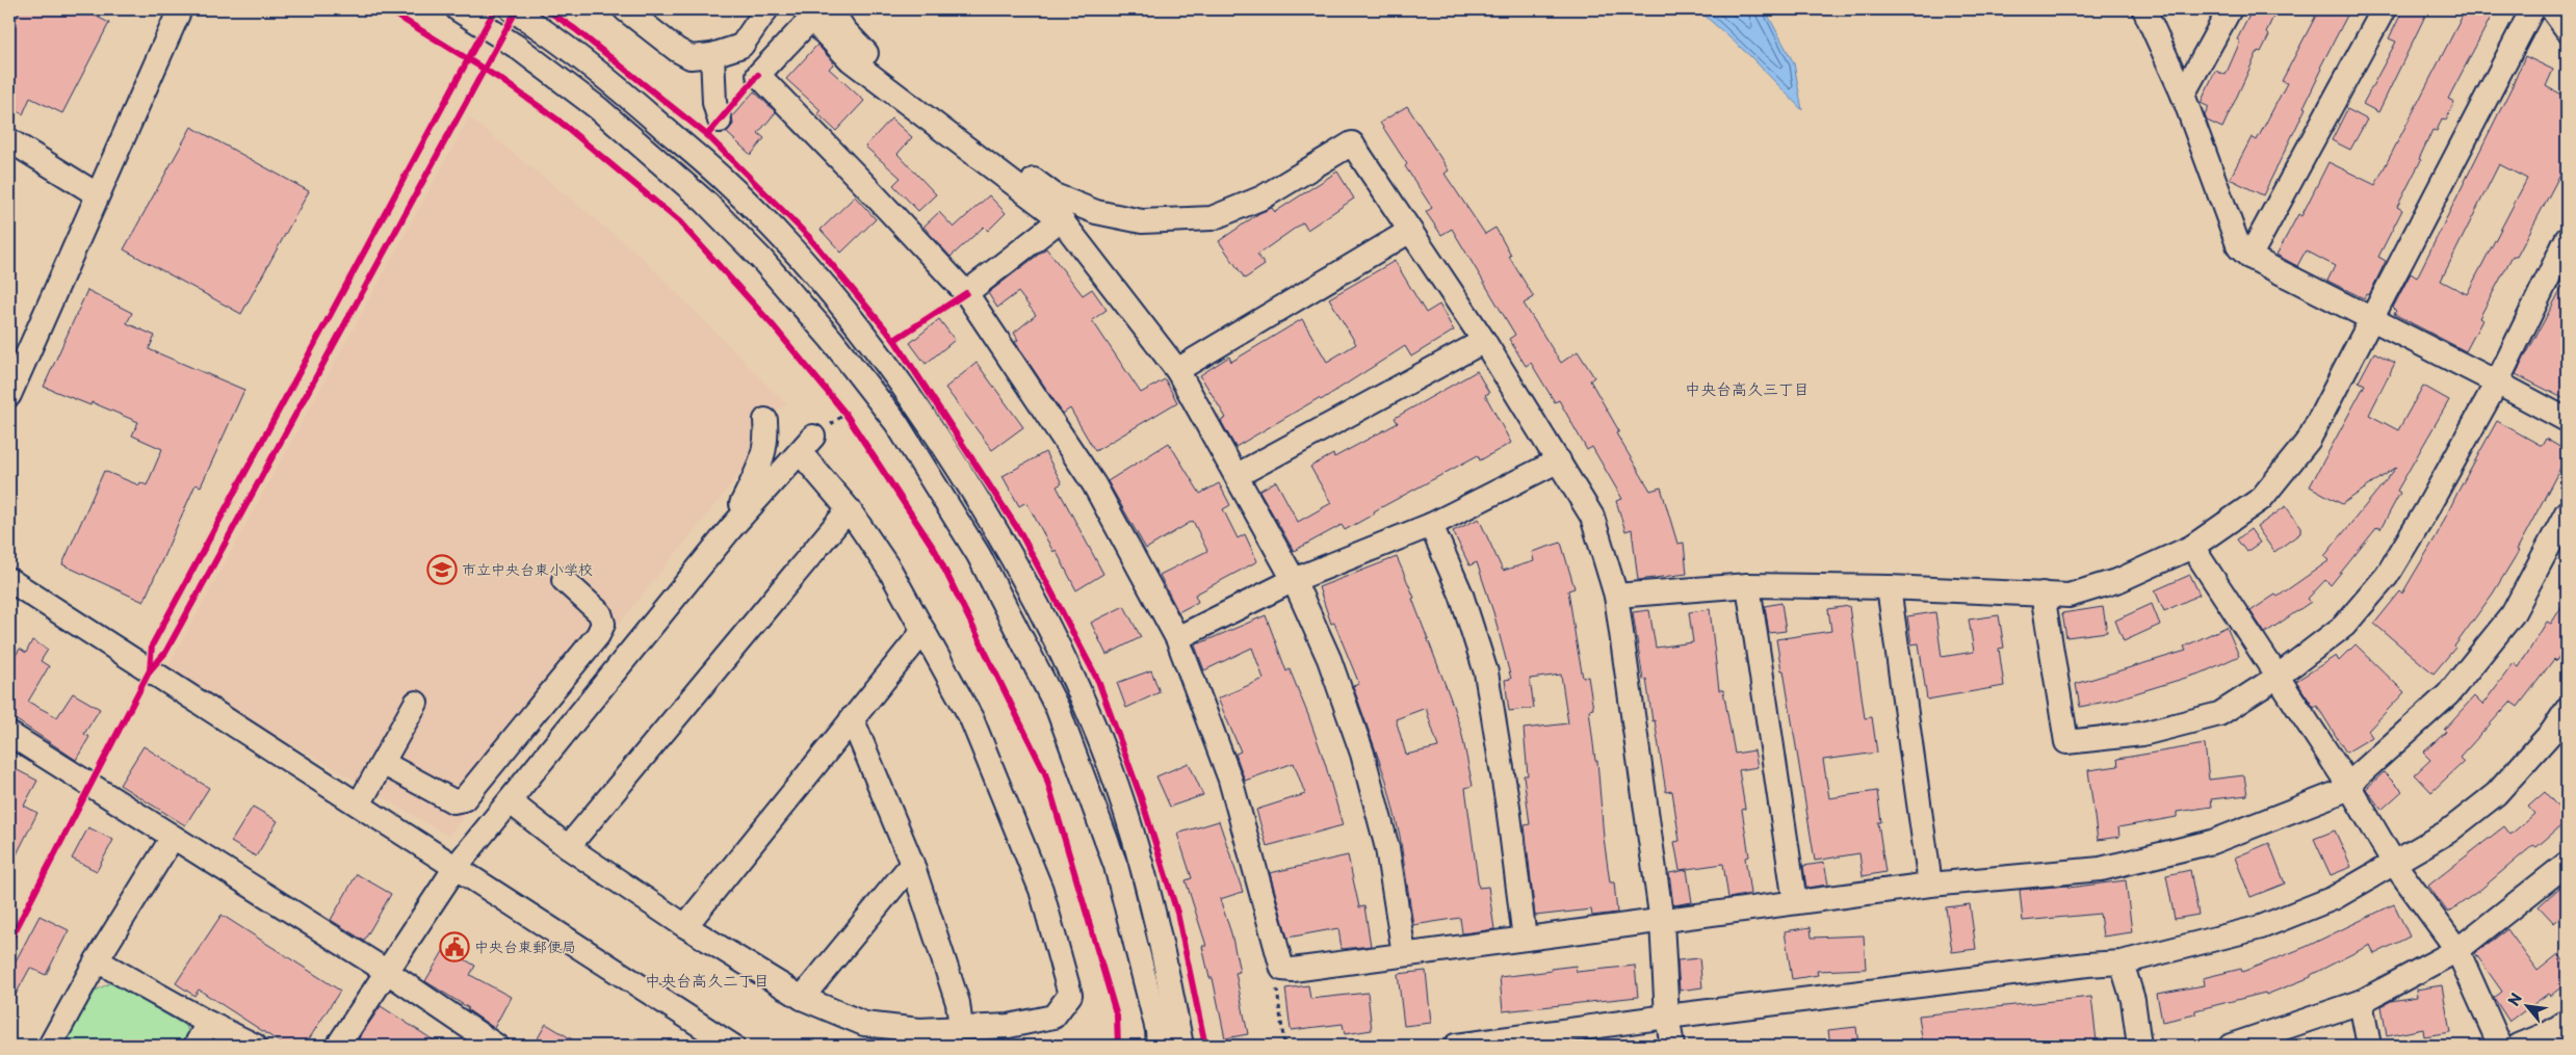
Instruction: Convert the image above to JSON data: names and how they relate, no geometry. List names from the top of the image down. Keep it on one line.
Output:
{"districts":["中央台高久三丁目","中央台高久二丁目"],"places":{"school or university":["市立中央台東小学校"],"public building":["中央台東郵便局"]},"north":"top left"}
